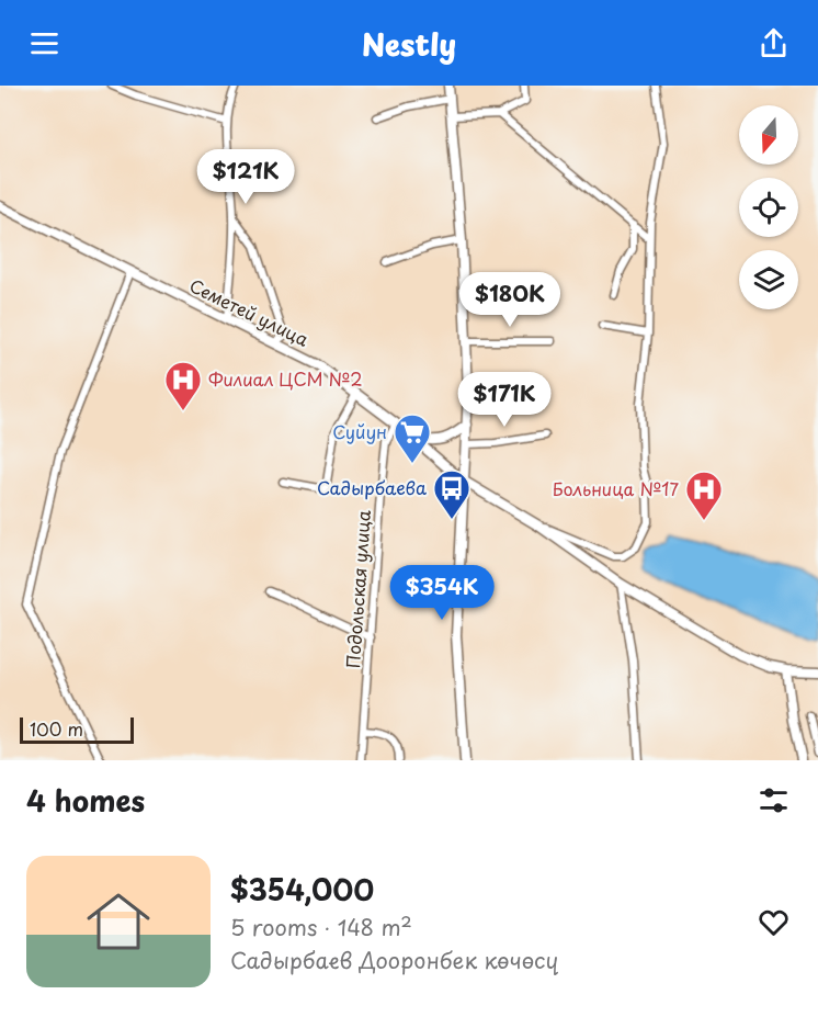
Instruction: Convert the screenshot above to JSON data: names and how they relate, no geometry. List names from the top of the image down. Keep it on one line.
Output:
{"streets":{"main road":["Семетей улица"],"street":["Подольская улица"]},"crossings":[["Семетей улица","Подольская улица"]],"places":{"hospital":["Филиал ЦСМ №2","Больница №17"],"supermarket":["Суйун"],"bus stop":["Садырбаева"]},"scale_bar":"100 m","north":"bottom","page":{"header":"Nestly","price":["$121K","$180K","$171K","$354K"],"scale":"100 m","heading":"4 homes","list":[{"name":"$354,000","note":"5 rooms · 148 m² · Садырбаев Дооронбек көчөсү"}]}}
